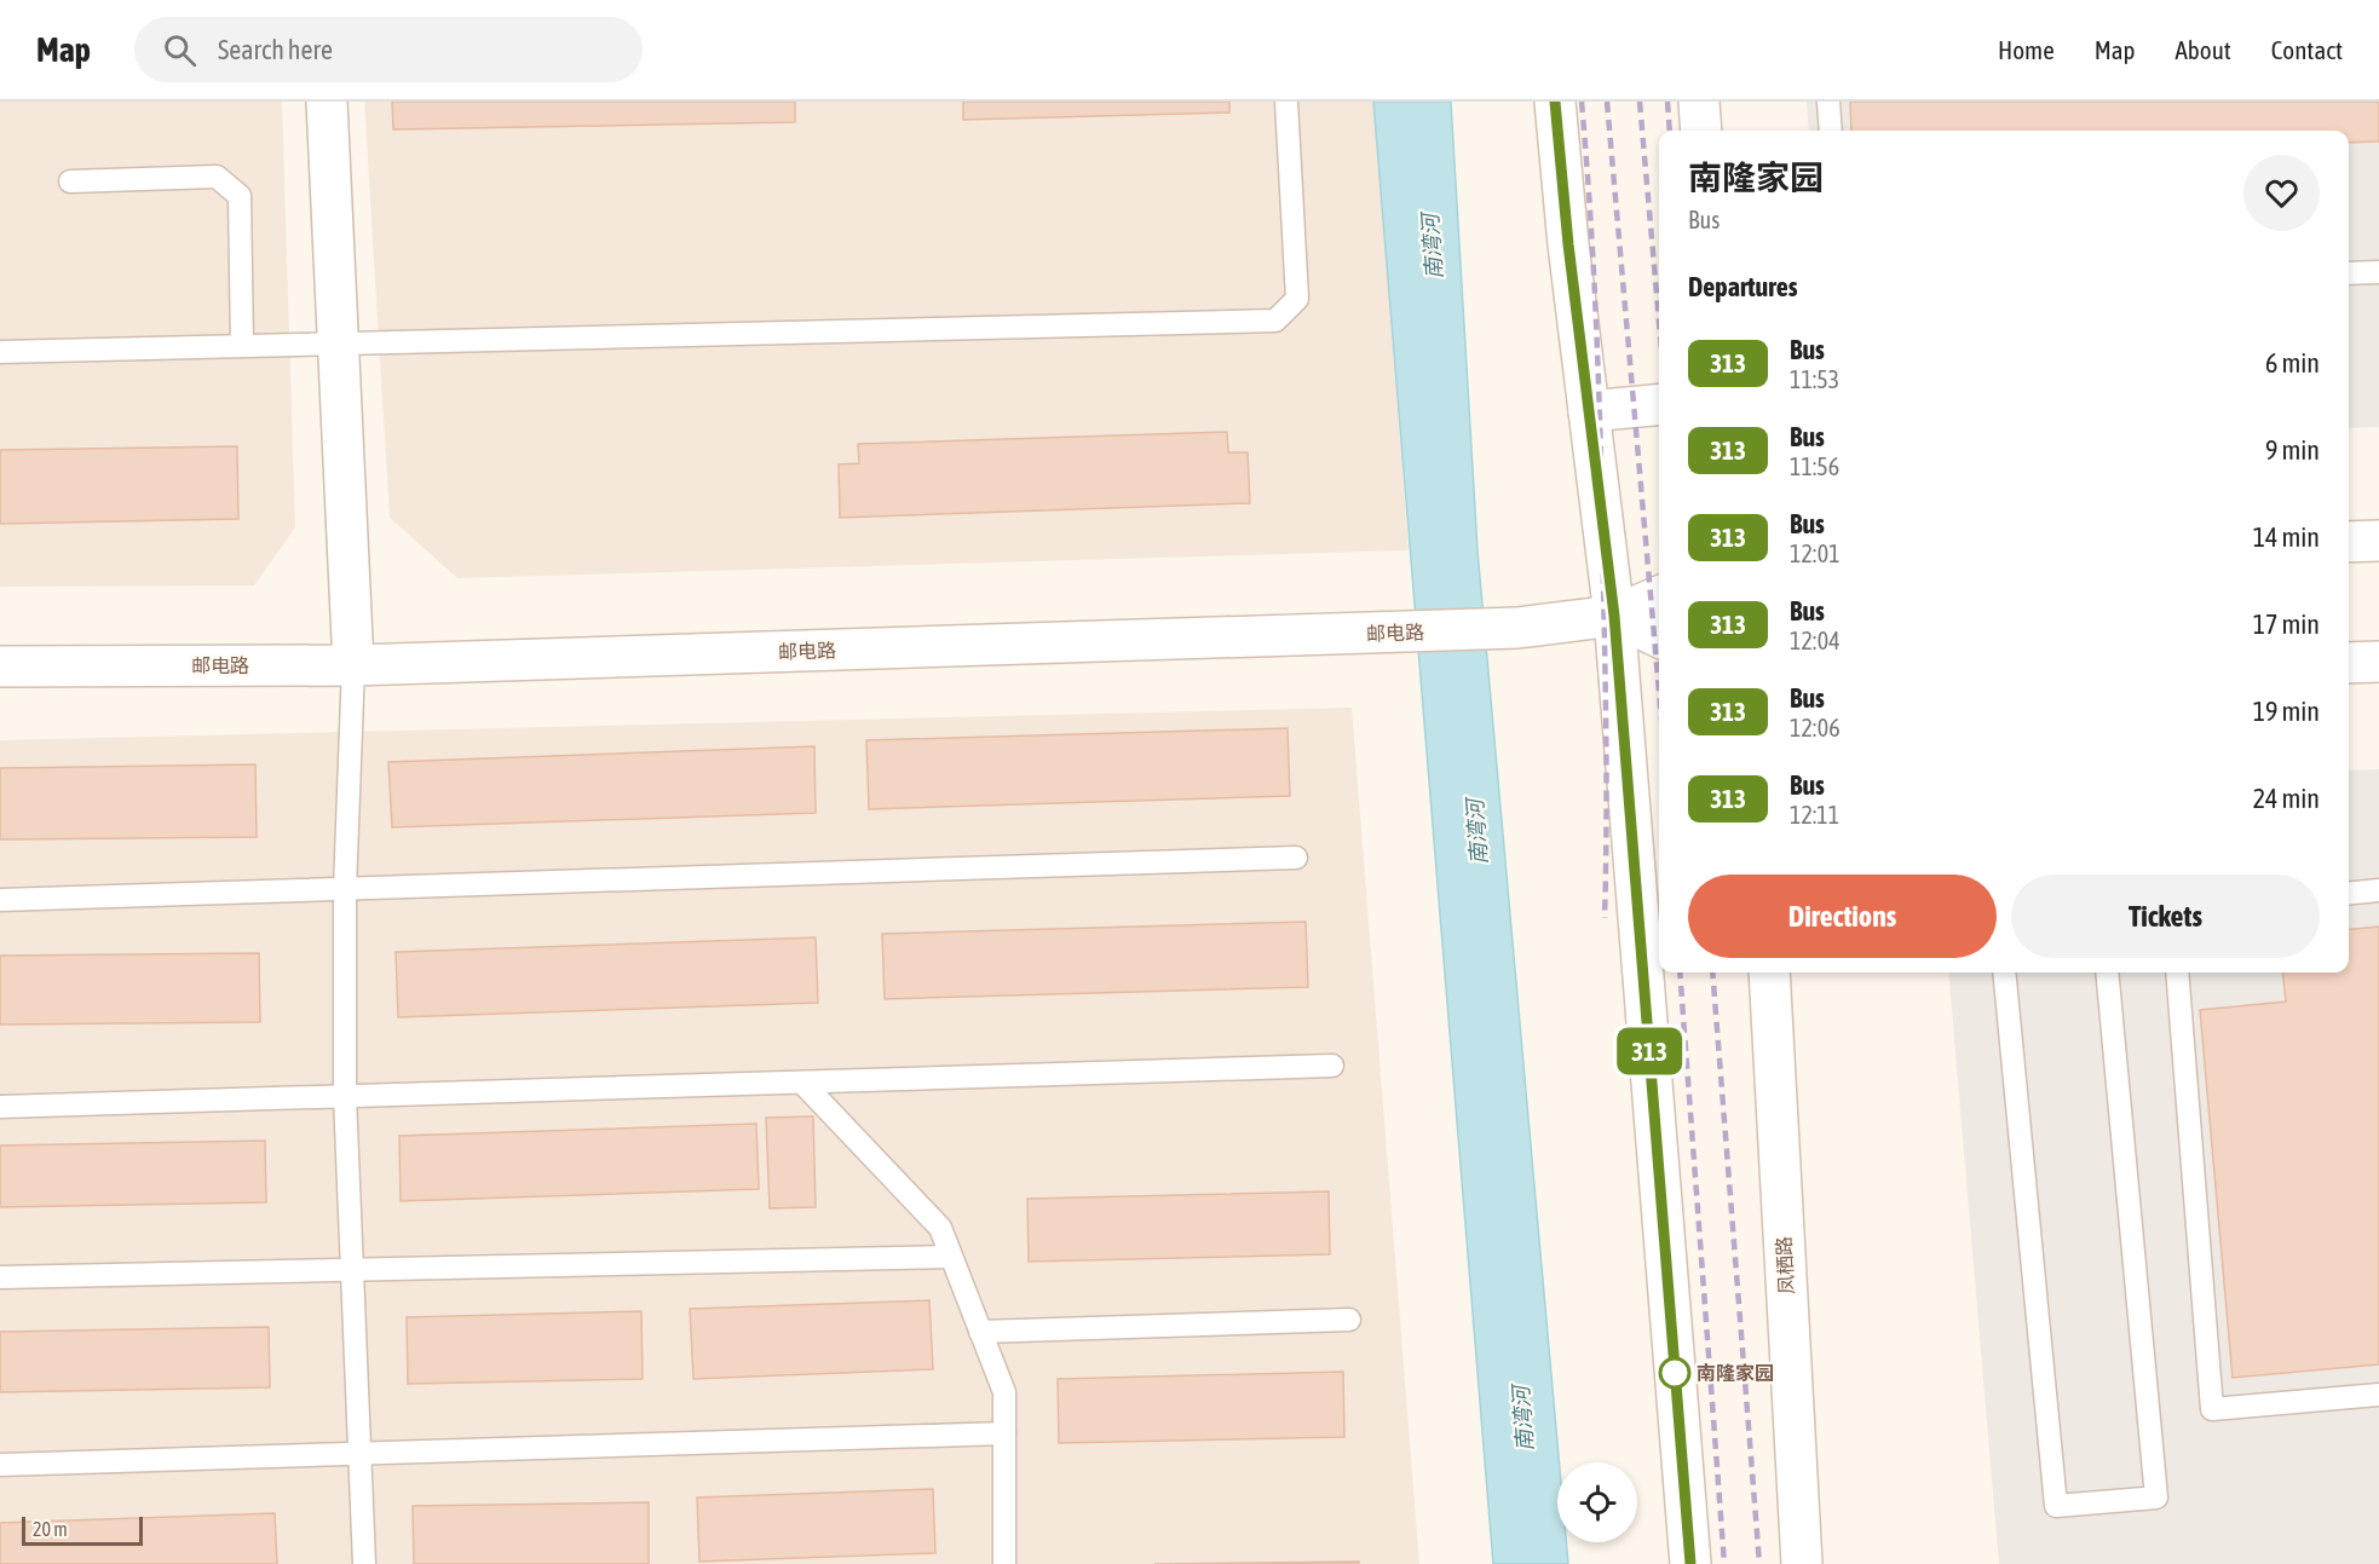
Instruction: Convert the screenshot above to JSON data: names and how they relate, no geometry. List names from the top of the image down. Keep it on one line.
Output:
{"streets":{"street":["邮电路","凤栖路"]},"water":["南湾河"],"places":["南隆家园"],"lines":["bus line 313"],"scale_bar":"20 m","page":{"header":"Map","search":"Search here","nav":["Home","Map","About","Contact"],"on_map":"313","heading":[["南隆家园","Bus"],"Departures"],"list":[{"mark":"313","name":"Bus","note":"11:53","value":"6 min"},{"mark":"313","name":"Bus","note":"11:56","value":"9 min"},{"mark":"313","name":"Bus","note":"12:01","value":"14 min"},{"mark":"313","name":"Bus","note":"12:04","value":"17 min"},{"mark":"313","name":"Bus","note":"12:06","value":"19 min"},{"mark":"313","name":"Bus","note":"12:11","value":"24 min"}],"buttons":["Directions","Tickets"],"scale":"20 m"}}
